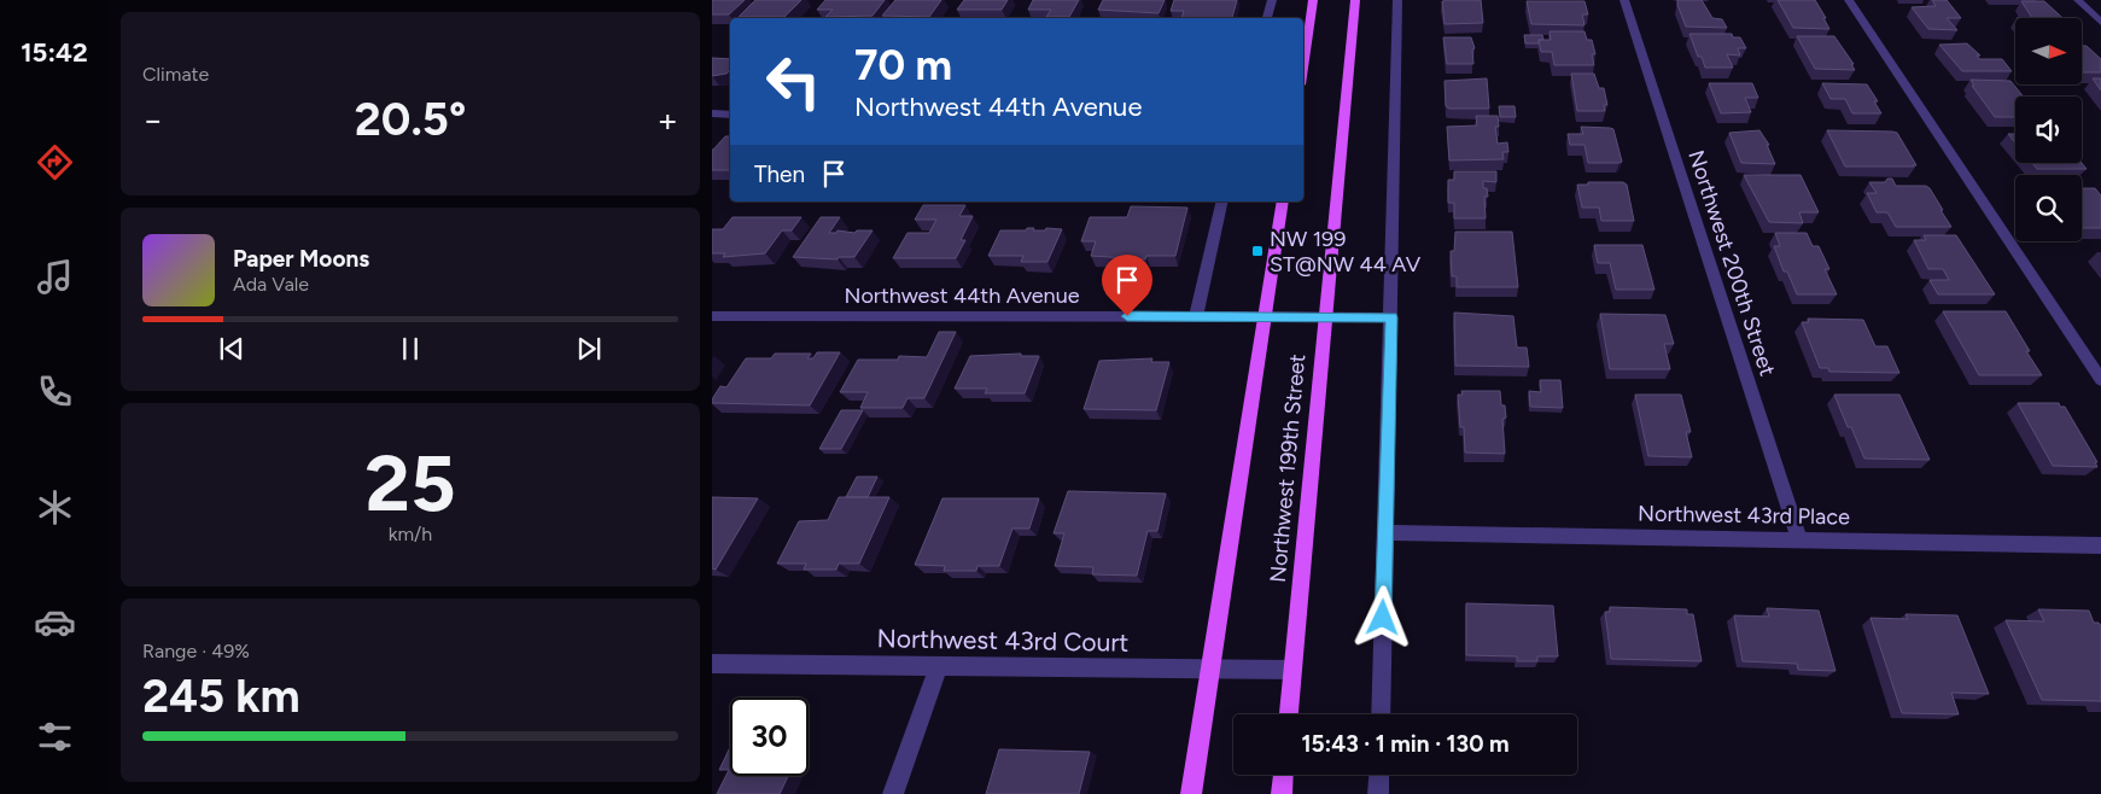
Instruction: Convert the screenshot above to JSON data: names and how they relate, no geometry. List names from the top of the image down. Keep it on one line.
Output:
{"streets":{"main road":["Northwest 199th Street"],"street":["Northwest 200th Street","Northwest 44th Avenue","Northwest 43rd Place","Northwest 43rd Court"]},"crossings":[["Northwest 200th Street","Northwest 43rd Place"],["Northwest 44th Avenue","Northwest 199th Street"],["Northwest 199th Street","Northwest 43rd Court"]],"places":{"transit":["NW 199 ST@NW 44 AV"]},"north":"right","page":{"tabs":"15:42","tile":["Climate",["25","km/h"],["Range · 49%","245 km"]],"turn":["70 m","Northwest 44th Avenue"],"heat":["−","20.5°","+"],"then":"Then","song":["Paper Moons","Ada Vale"],"limit":"30","trip":"15:43 · 1 min · 130 m"}}
